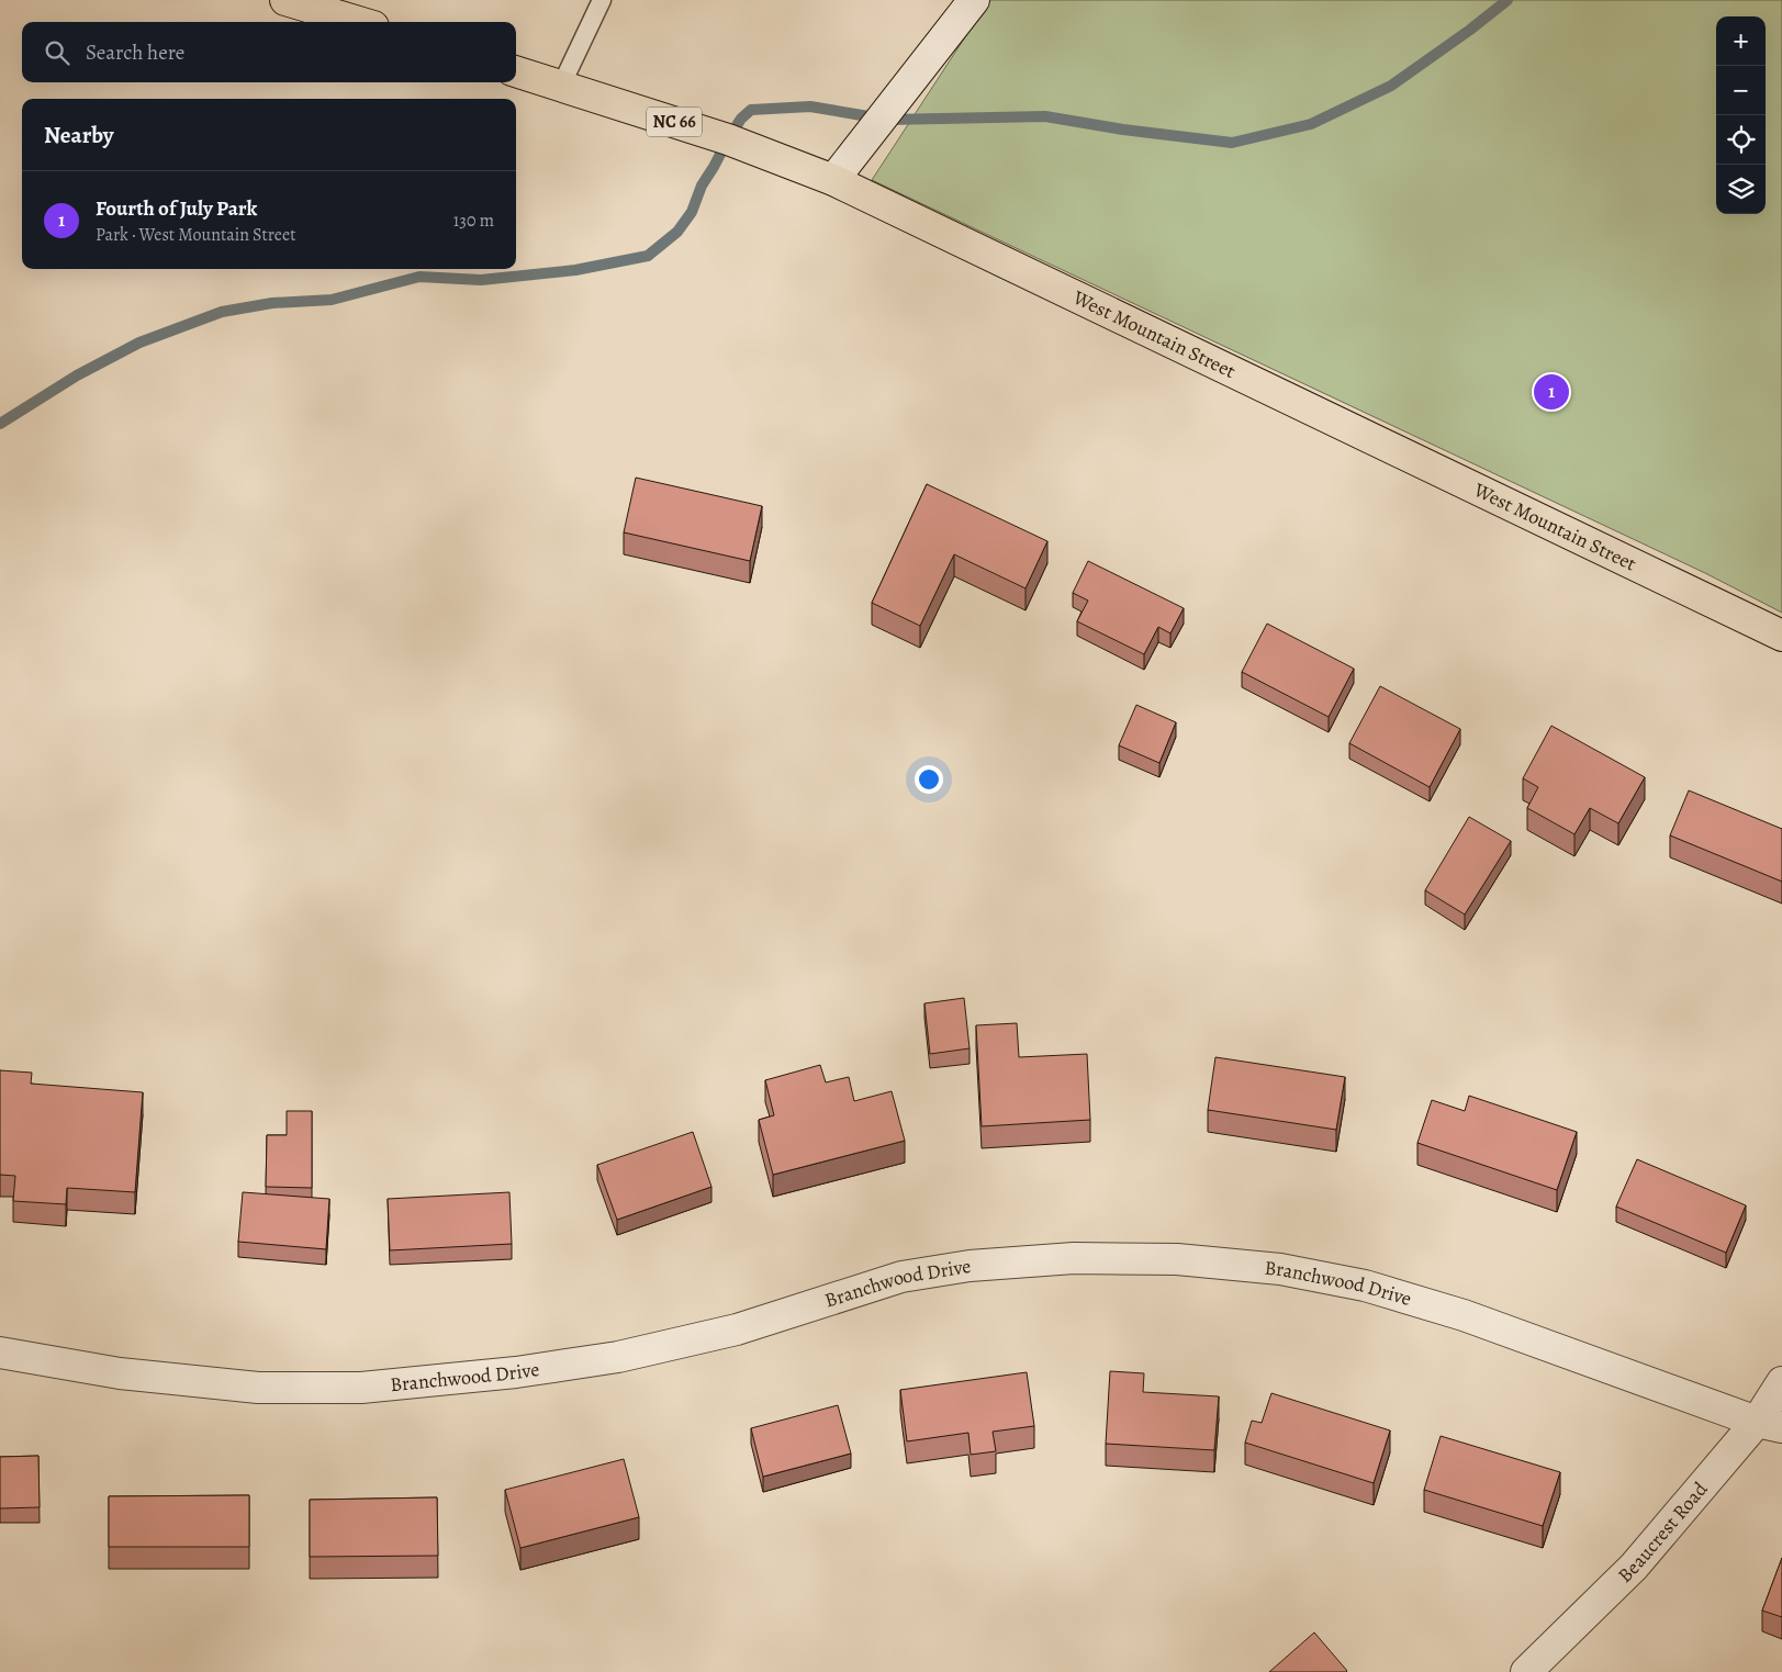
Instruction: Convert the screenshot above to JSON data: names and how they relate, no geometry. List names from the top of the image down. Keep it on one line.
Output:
{"streets":{"main road":["NC 66","West Mountain Street"],"street":["Branchwood Drive","Beaucrest Road"]},"crossings":[["Branchwood Drive","Beaucrest Road"]],"page":{"map_buttons":["+","−"],"search":"Search here","heading":"Nearby","list":[{"mark":"1","name":"Fourth of July Park","note":"Park · West Mountain Street","value":"130 m"}],"pins":"1"}}
